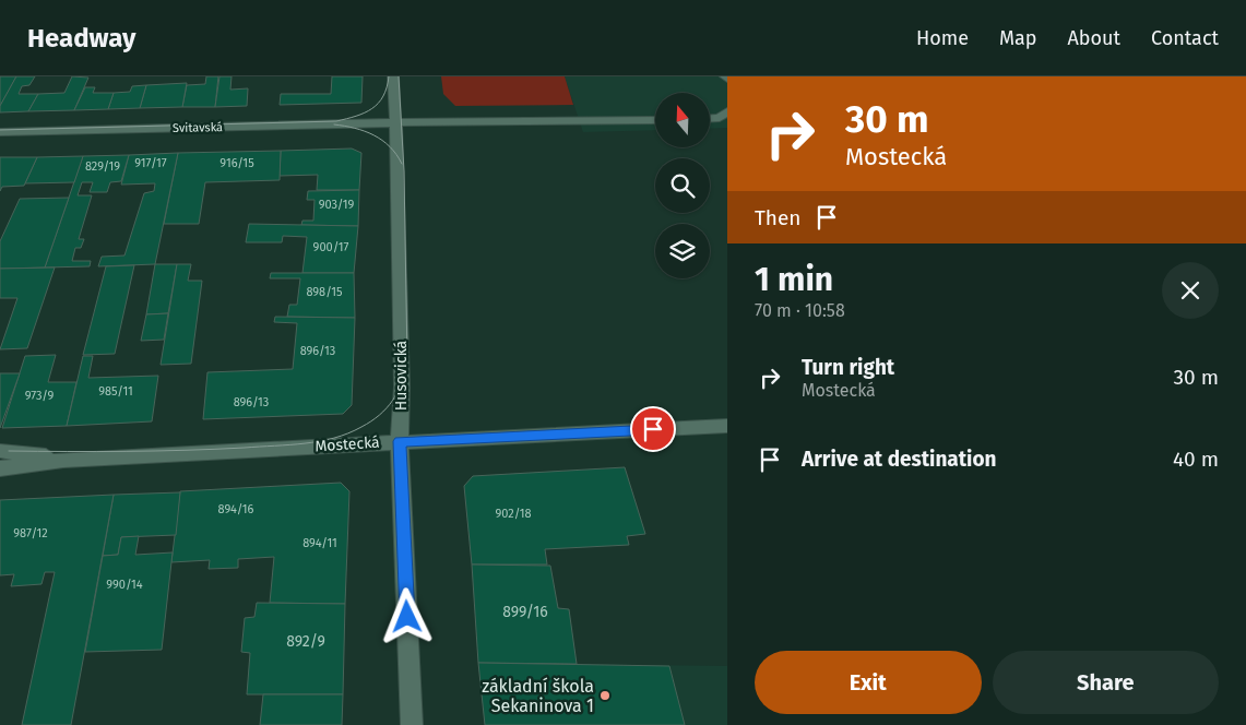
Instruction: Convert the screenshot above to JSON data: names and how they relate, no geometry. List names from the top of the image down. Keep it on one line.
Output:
{"streets":{"street":["Svitavská","Husovická","Mostecká"]},"crossings":[["Svitavská","Husovická"],["Husovická","Mostecká"]],"places":["základní škola Sekaninova 1"],"house_numbers":["917/17","916/15","829/19","903/19","900/17","898/15","896/13","985/11","973/9","896/13","894/16","902/18","987/12","894/11","990/14","899/16","892/9"],"north":"top","page":{"header":"Headway","nav":["Home","Map","About","Contact"],"turn":["30 m","Mostecká"],"then":"Then","heading":["1 min","70 m · 10:58"],"list":[{"name":"Turn right","note":"Mostecká","value":"30 m"},{"name":"Arrive at destination","value":"40 m"}],"buttons":["Exit","Share"]}}
